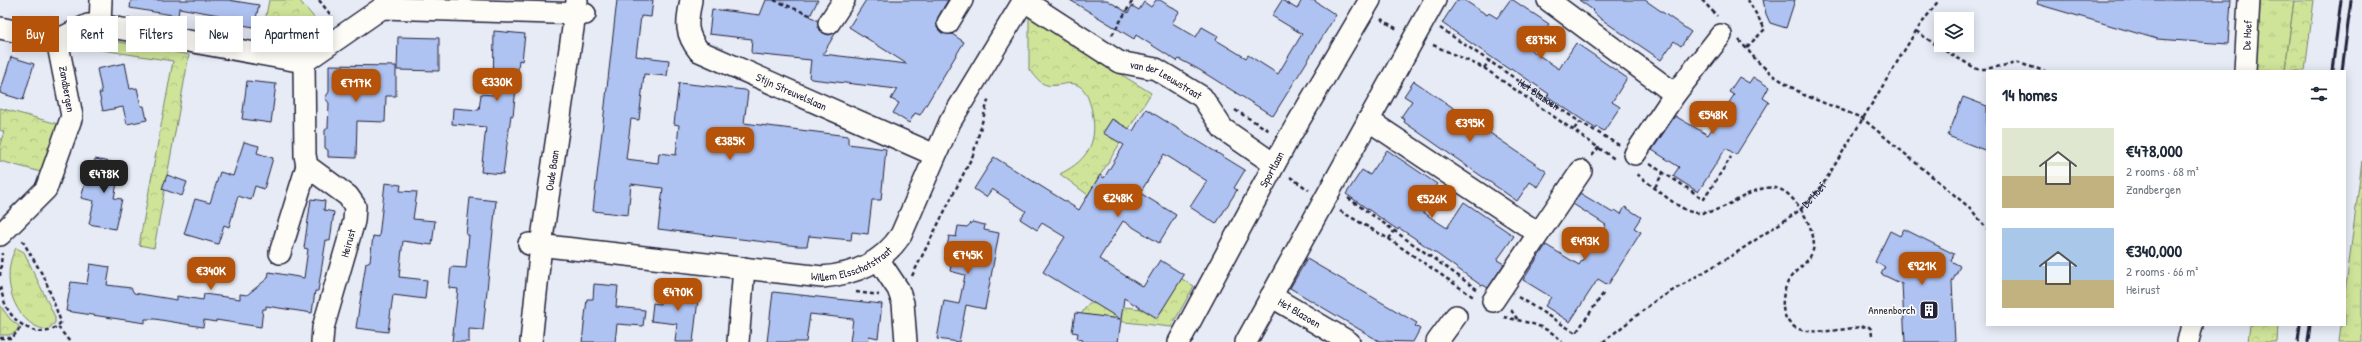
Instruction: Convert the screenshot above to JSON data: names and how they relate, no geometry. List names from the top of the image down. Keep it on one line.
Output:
{"streets":{"street":["De Hoef","van der Leeuwstraat","Zandbergen","Stijn Streuvelslaan","Het Blazoen","Sportlaan","Oude Baan","Heirust","Willem Elsschotstraat"]},"crossings":[["van der Leeuwstraat","Sportlaan"],["van der Leeuwstraat","Willem Elsschotstraat"],["Stijn Streuvelslaan","Willem Elsschotstraat"],["Oude Baan","Willem Elsschotstraat"]],"places":{"building":["Annenborch"]},"page":{"chip":["Buy","Rent","Filters","New","Apartment"],"price":["€875K","€330K","€717K","€548K","€395K","€385K","€478K","€248K","€526K","€493K","€745K","€921K","€340K","€470K"],"heading":"14 homes","list":[{"name":"€478,000","note":"2 rooms · 68 m² · Zandbergen"},{"name":"€340,000","note":"2 rooms · 66 m² · Heirust"}]}}
